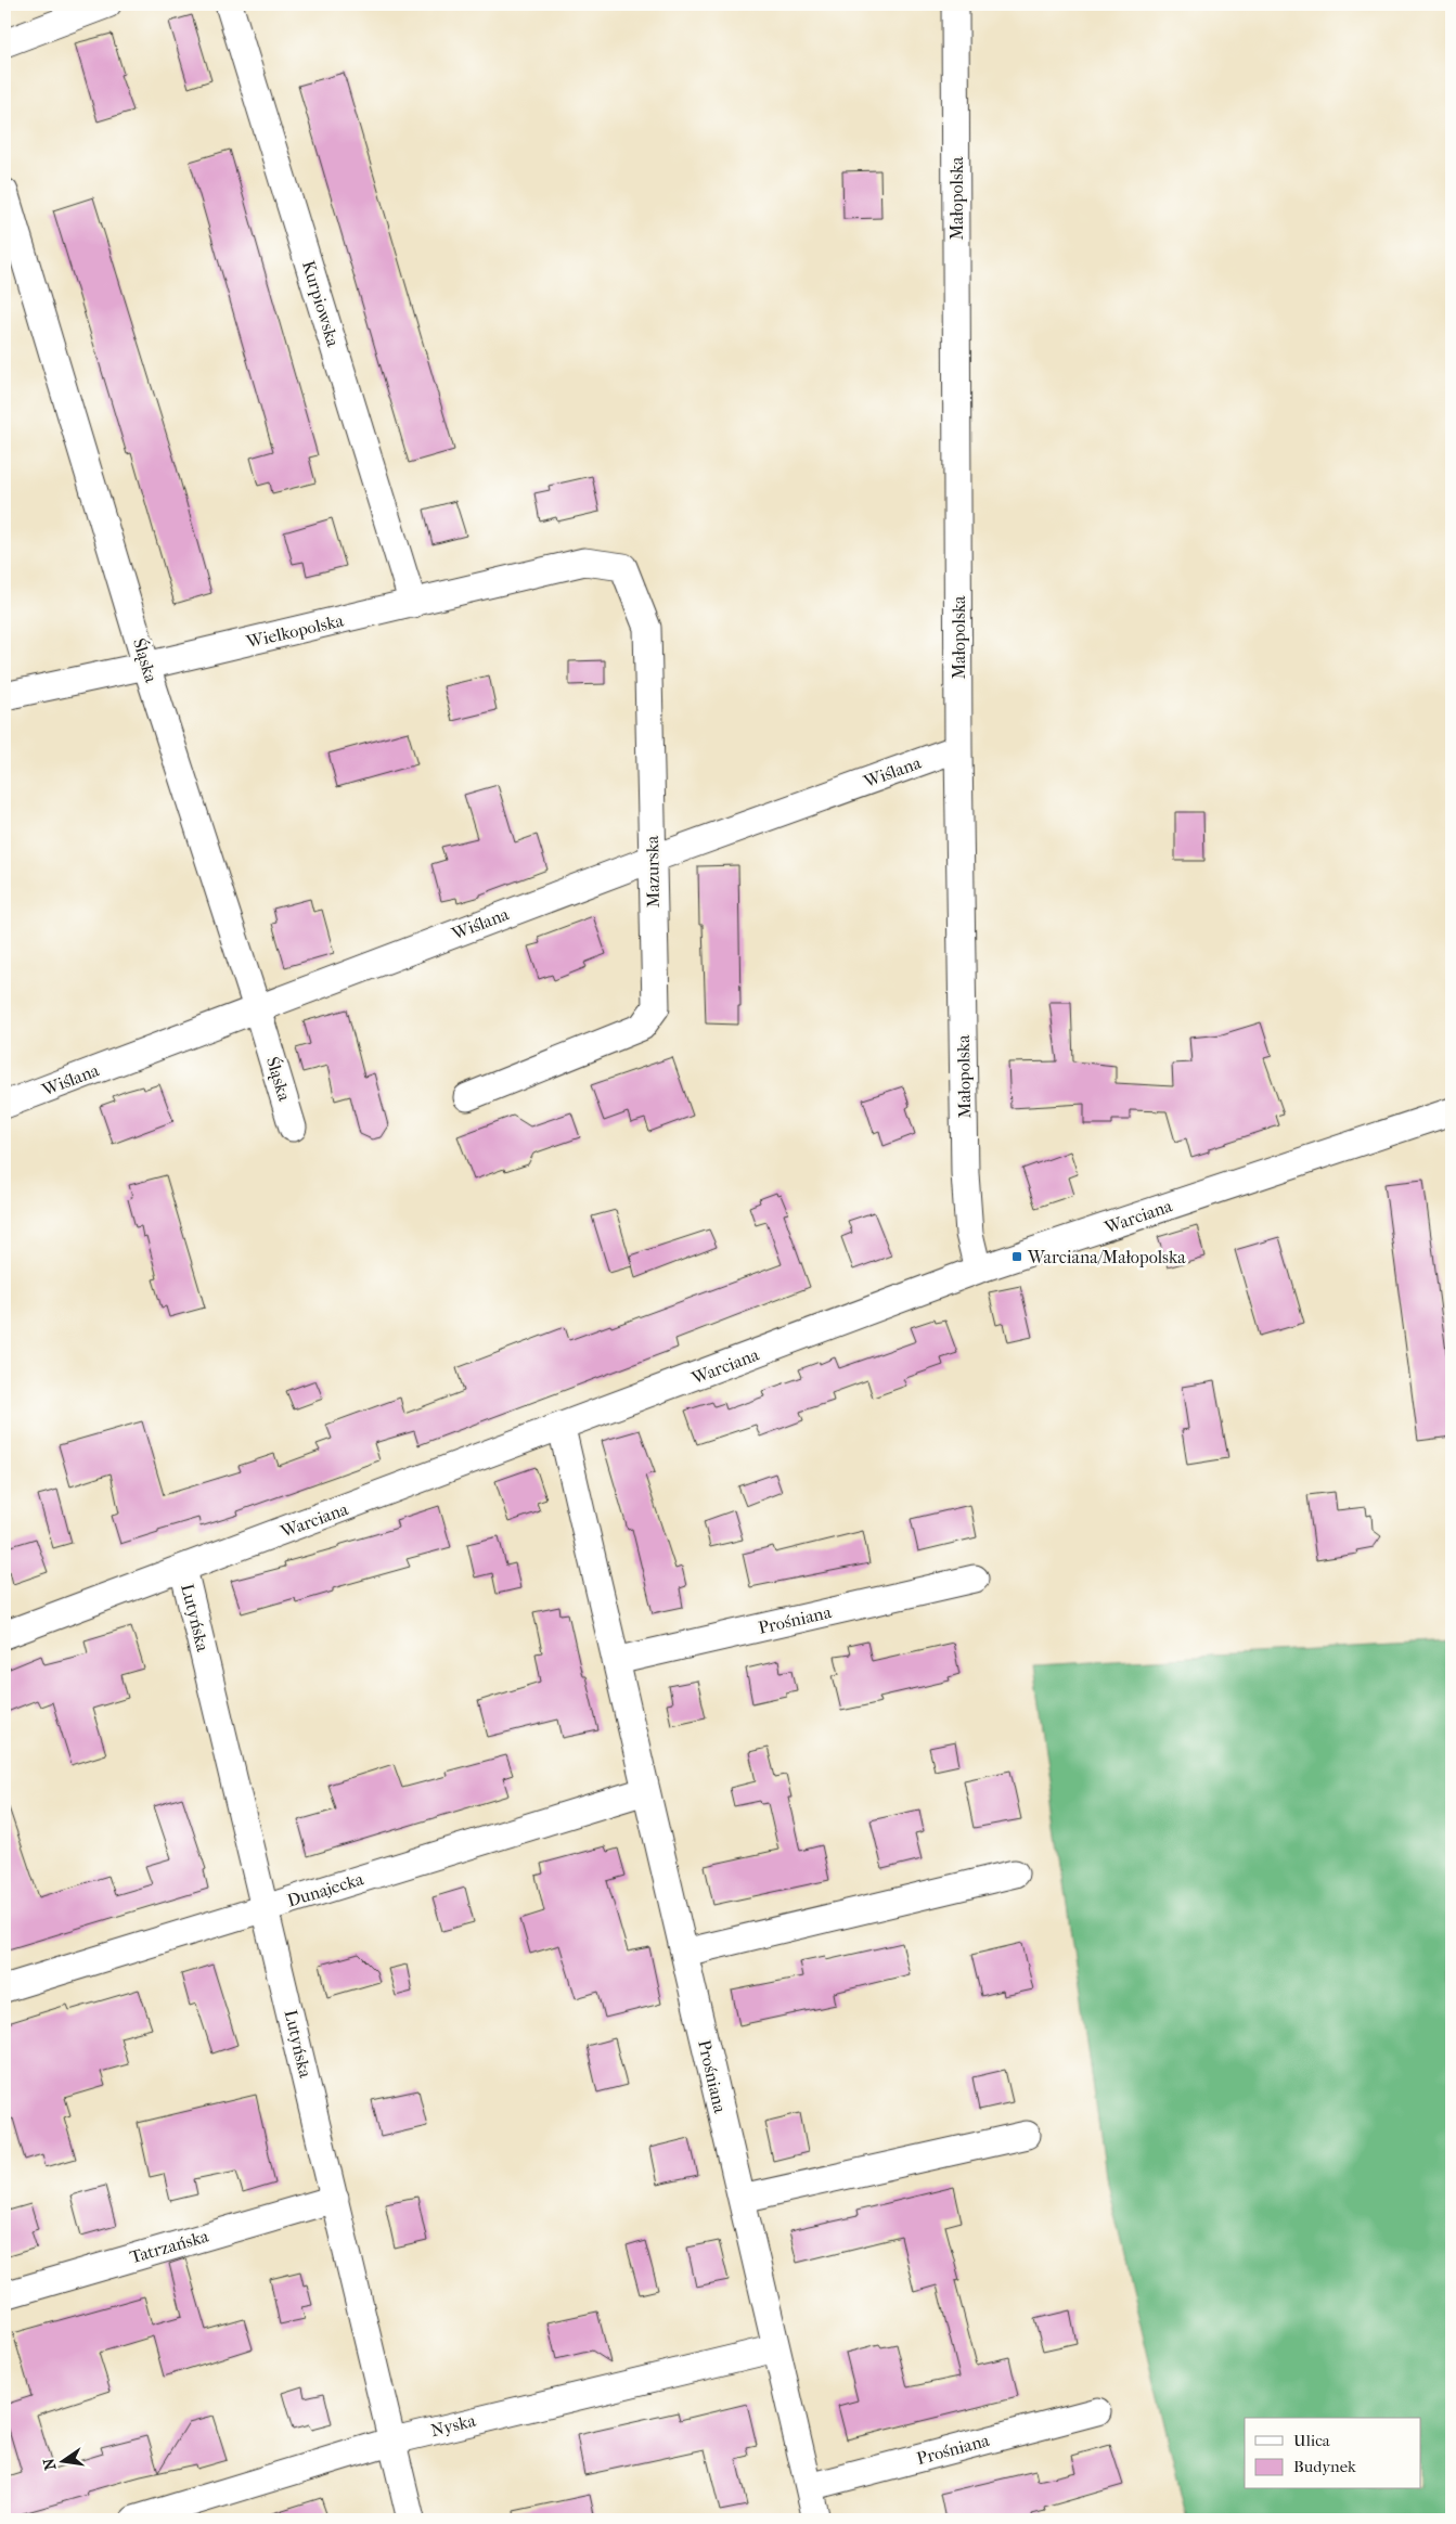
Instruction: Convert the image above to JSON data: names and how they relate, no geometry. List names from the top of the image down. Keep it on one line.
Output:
{"streets":{"street":["Małopolska","Kurpiowska","Wielkopolska","Śląska","Wiślana","Mazurska","Warciana","Lutyńska","Prośniana","Dunajecka","Tatrzańska","Nyska"]},"crossings":[["Małopolska","Wiślana"],["Małopolska","Warciana"],["Kurpiowska","Wielkopolska"],["Wielkopolska","Śląska"],["Wielkopolska","Mazurska"],["Śląska","Wiślana"],["Wiślana","Mazurska"],["Warciana","Lutyńska"],["Warciana","Prośniana"],["Lutyńska","Dunajecka"],["Lutyńska","Tatrzańska"],["Lutyńska","Nyska"],["Prośniana","Dunajecka"],["Prośniana","Nyska"]],"places":{"transit":["Warciana/Małopolska"]},"legend":["Ulica","Budynek"],"north":"left"}
